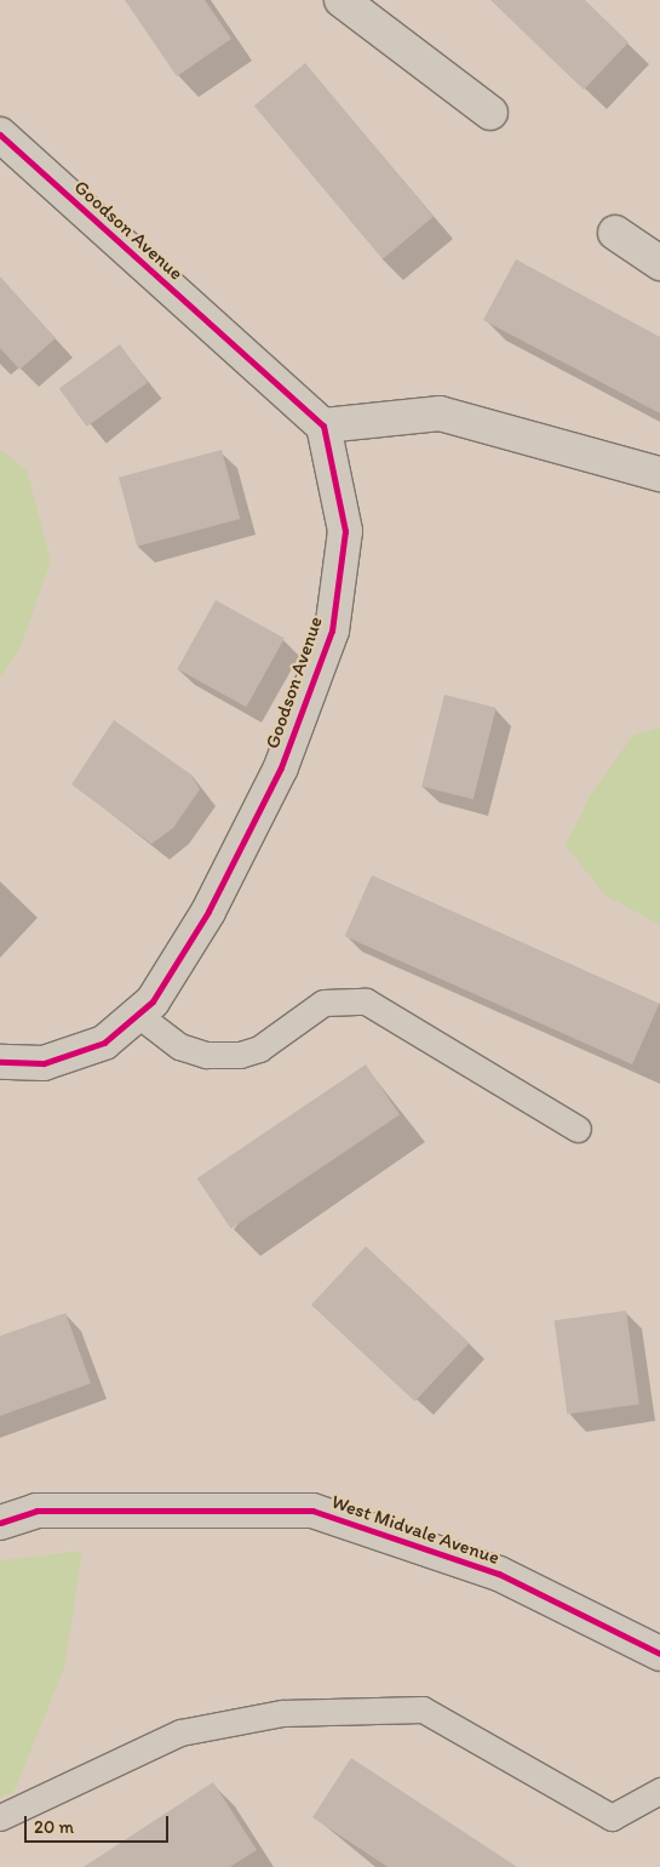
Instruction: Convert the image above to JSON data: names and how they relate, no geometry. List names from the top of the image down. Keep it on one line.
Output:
{"streets":{"street":["Goodson Avenue","West Midvale Avenue"]},"scale_bar":"20 m"}
